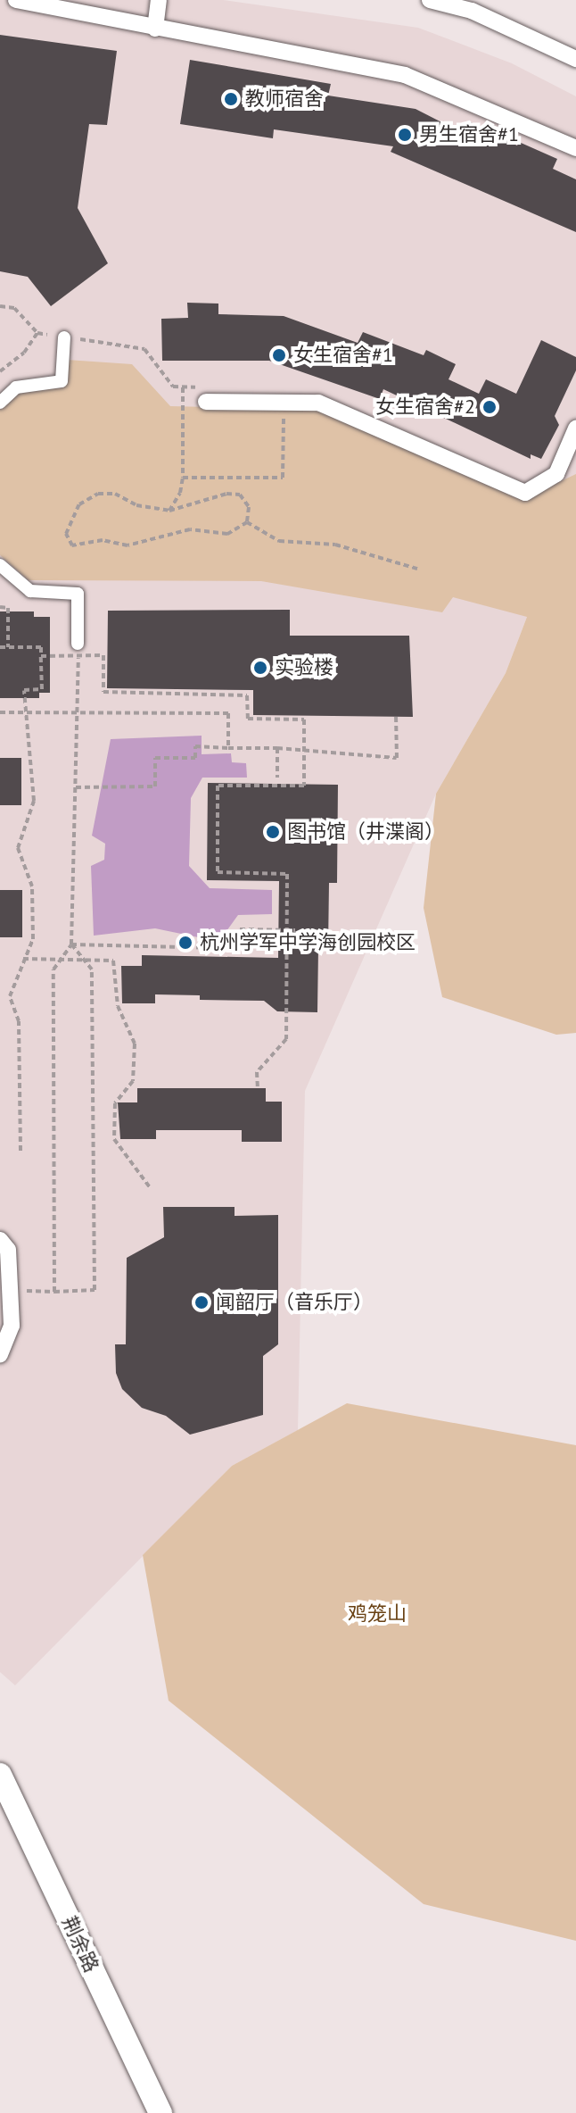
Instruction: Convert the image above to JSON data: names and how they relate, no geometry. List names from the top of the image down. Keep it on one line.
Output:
{"streets":{"main road":["荆余路"]},"parks":["鸡笼山"],"places":["教师宿舍","男生宿舍#1","女生宿舍#1","女生宿舍#2","实验楼","图书馆（井渫阁）","杭州学军中学海创园校区","闻韶厅（音乐厅）"]}
